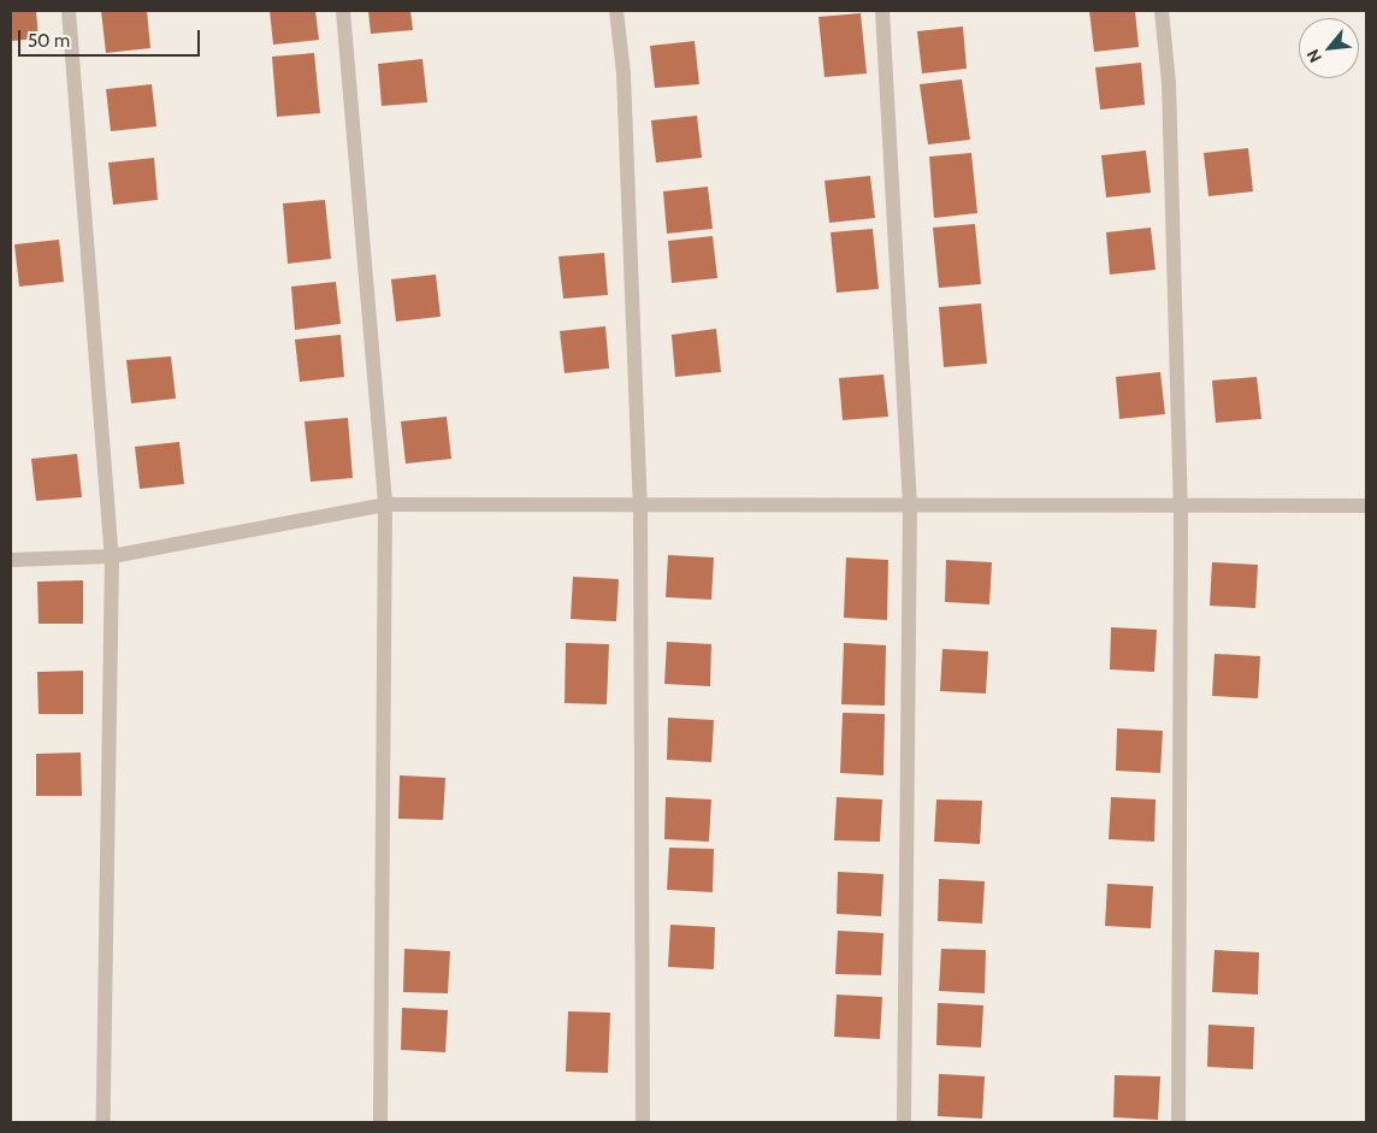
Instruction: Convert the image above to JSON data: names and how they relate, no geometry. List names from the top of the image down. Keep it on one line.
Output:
{"scale_bar":"50 m","north":"bottom left"}
